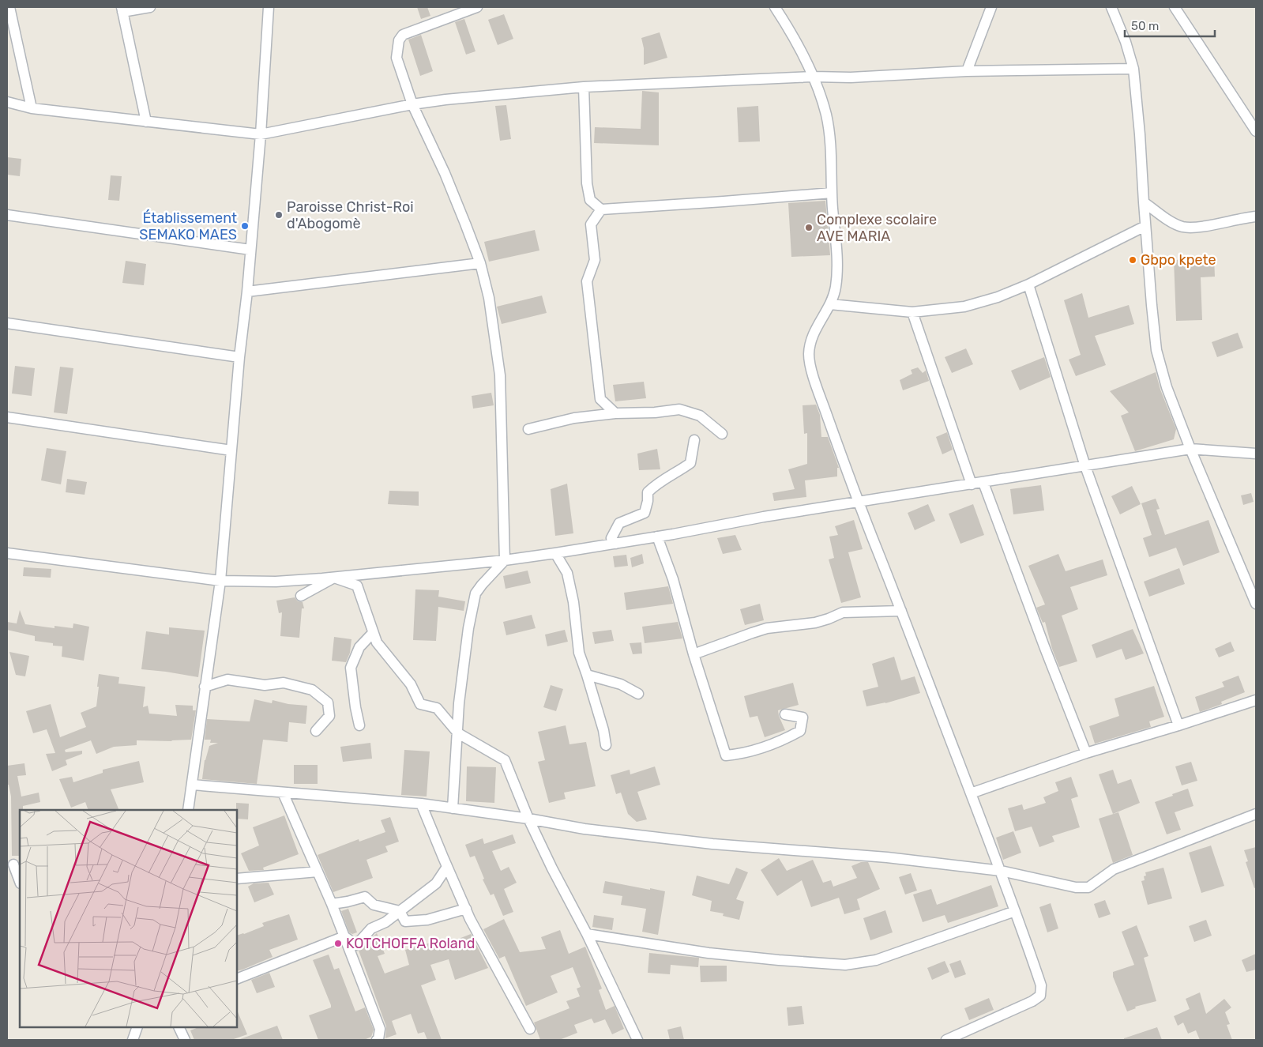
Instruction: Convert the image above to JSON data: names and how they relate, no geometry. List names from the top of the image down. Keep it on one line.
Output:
{"places":["Paroisse Christ-Roi d'Abogomè","Établissement SEMAKO MAES","Complexe scolaire AVE MARIA","Gbpo kpete","KOTCHOFFA Roland"],"scale_bar":"50 m"}
